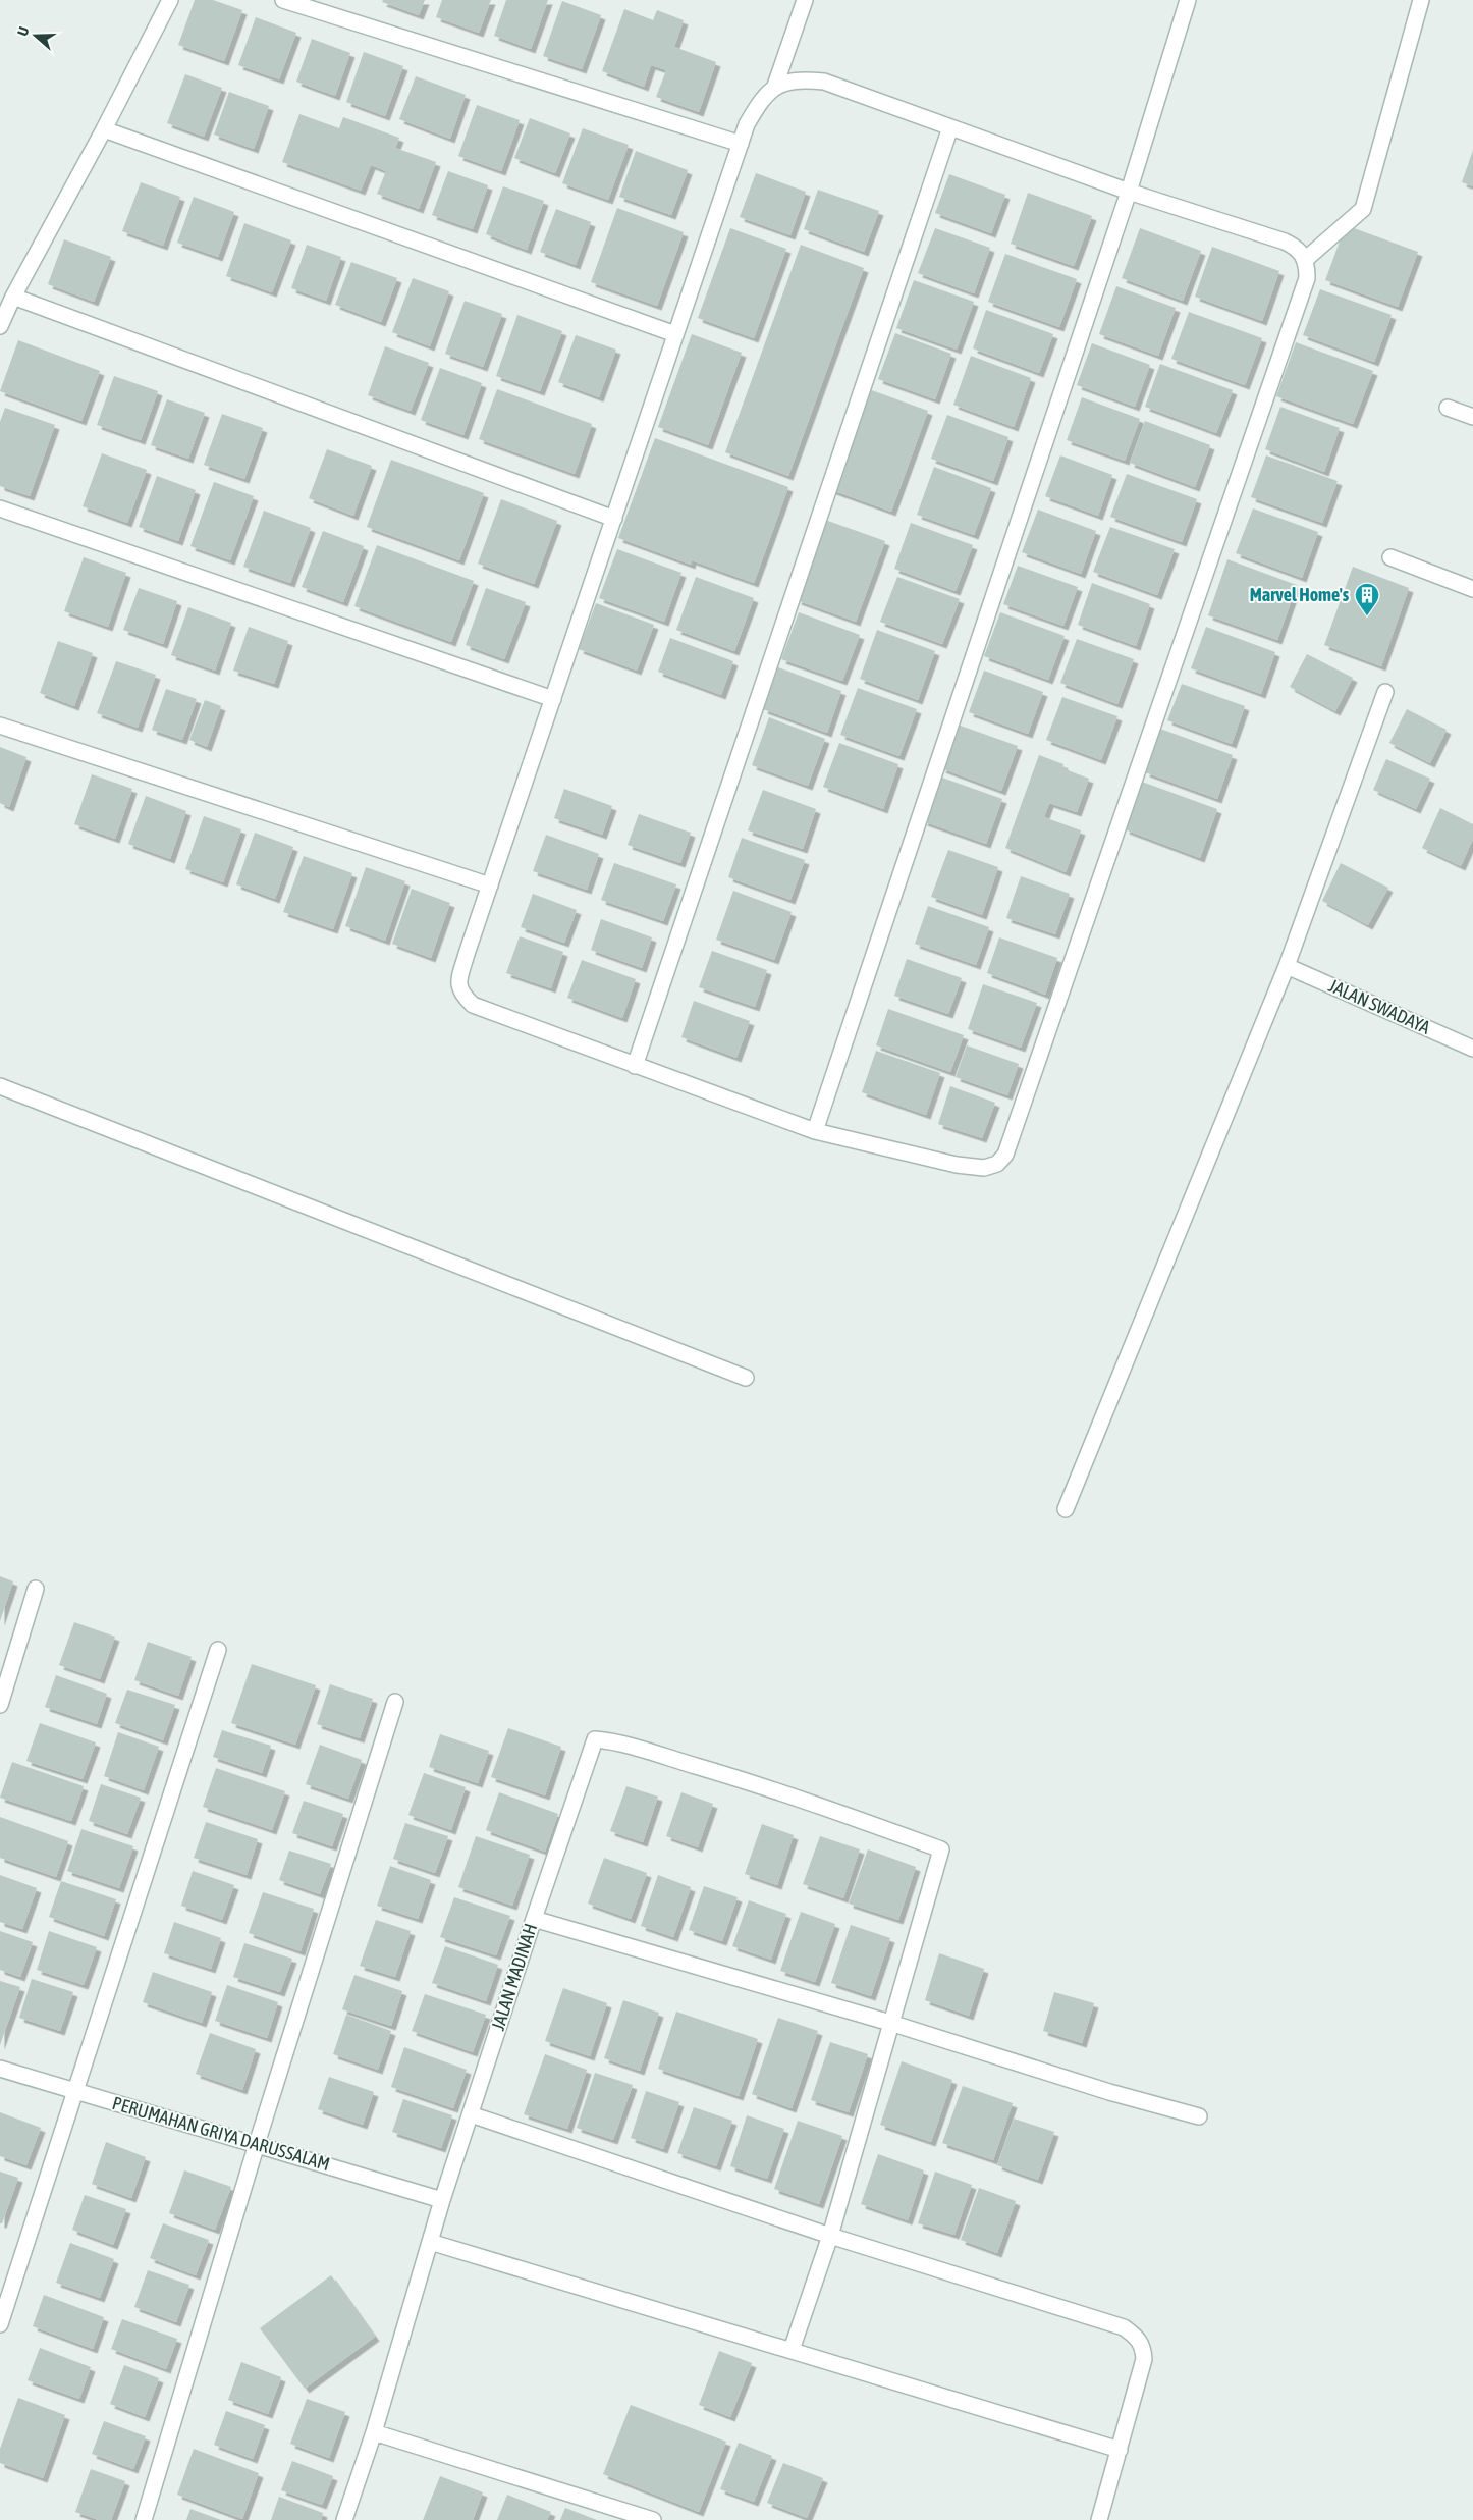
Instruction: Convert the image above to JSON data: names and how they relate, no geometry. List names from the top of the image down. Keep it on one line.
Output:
{"streets":{"street":["JALAN SWADAYA","JALAN MADINAH","PERUMAHAN GRIYA DARUSSALAM"]},"crossings":[["JALAN MADINAH","PERUMAHAN GRIYA DARUSSALAM"]],"places":{"building":["Marvel Home's"]},"north":"left"}
